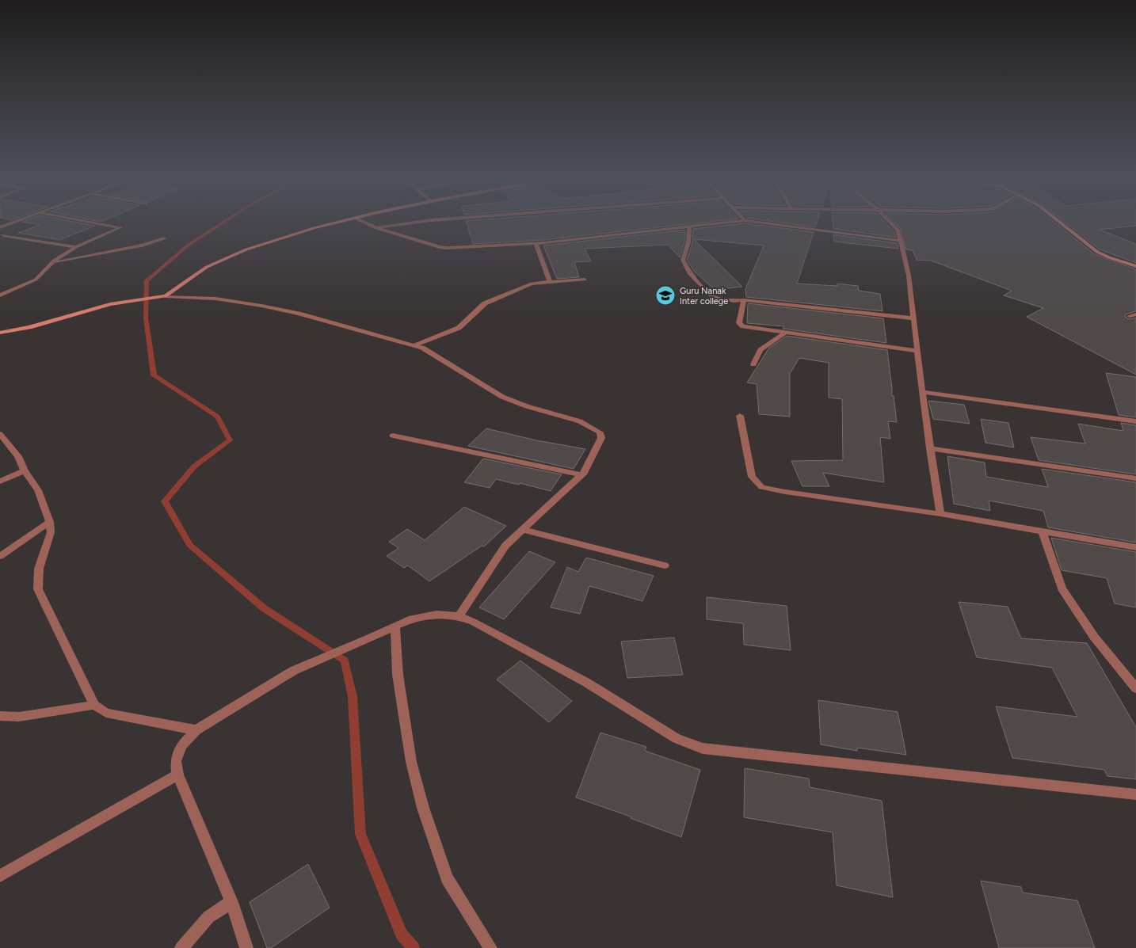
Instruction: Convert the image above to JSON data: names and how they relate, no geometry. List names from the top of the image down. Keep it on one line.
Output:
{"places":{"school or university":["Guru Nanak Inter college"]}}
